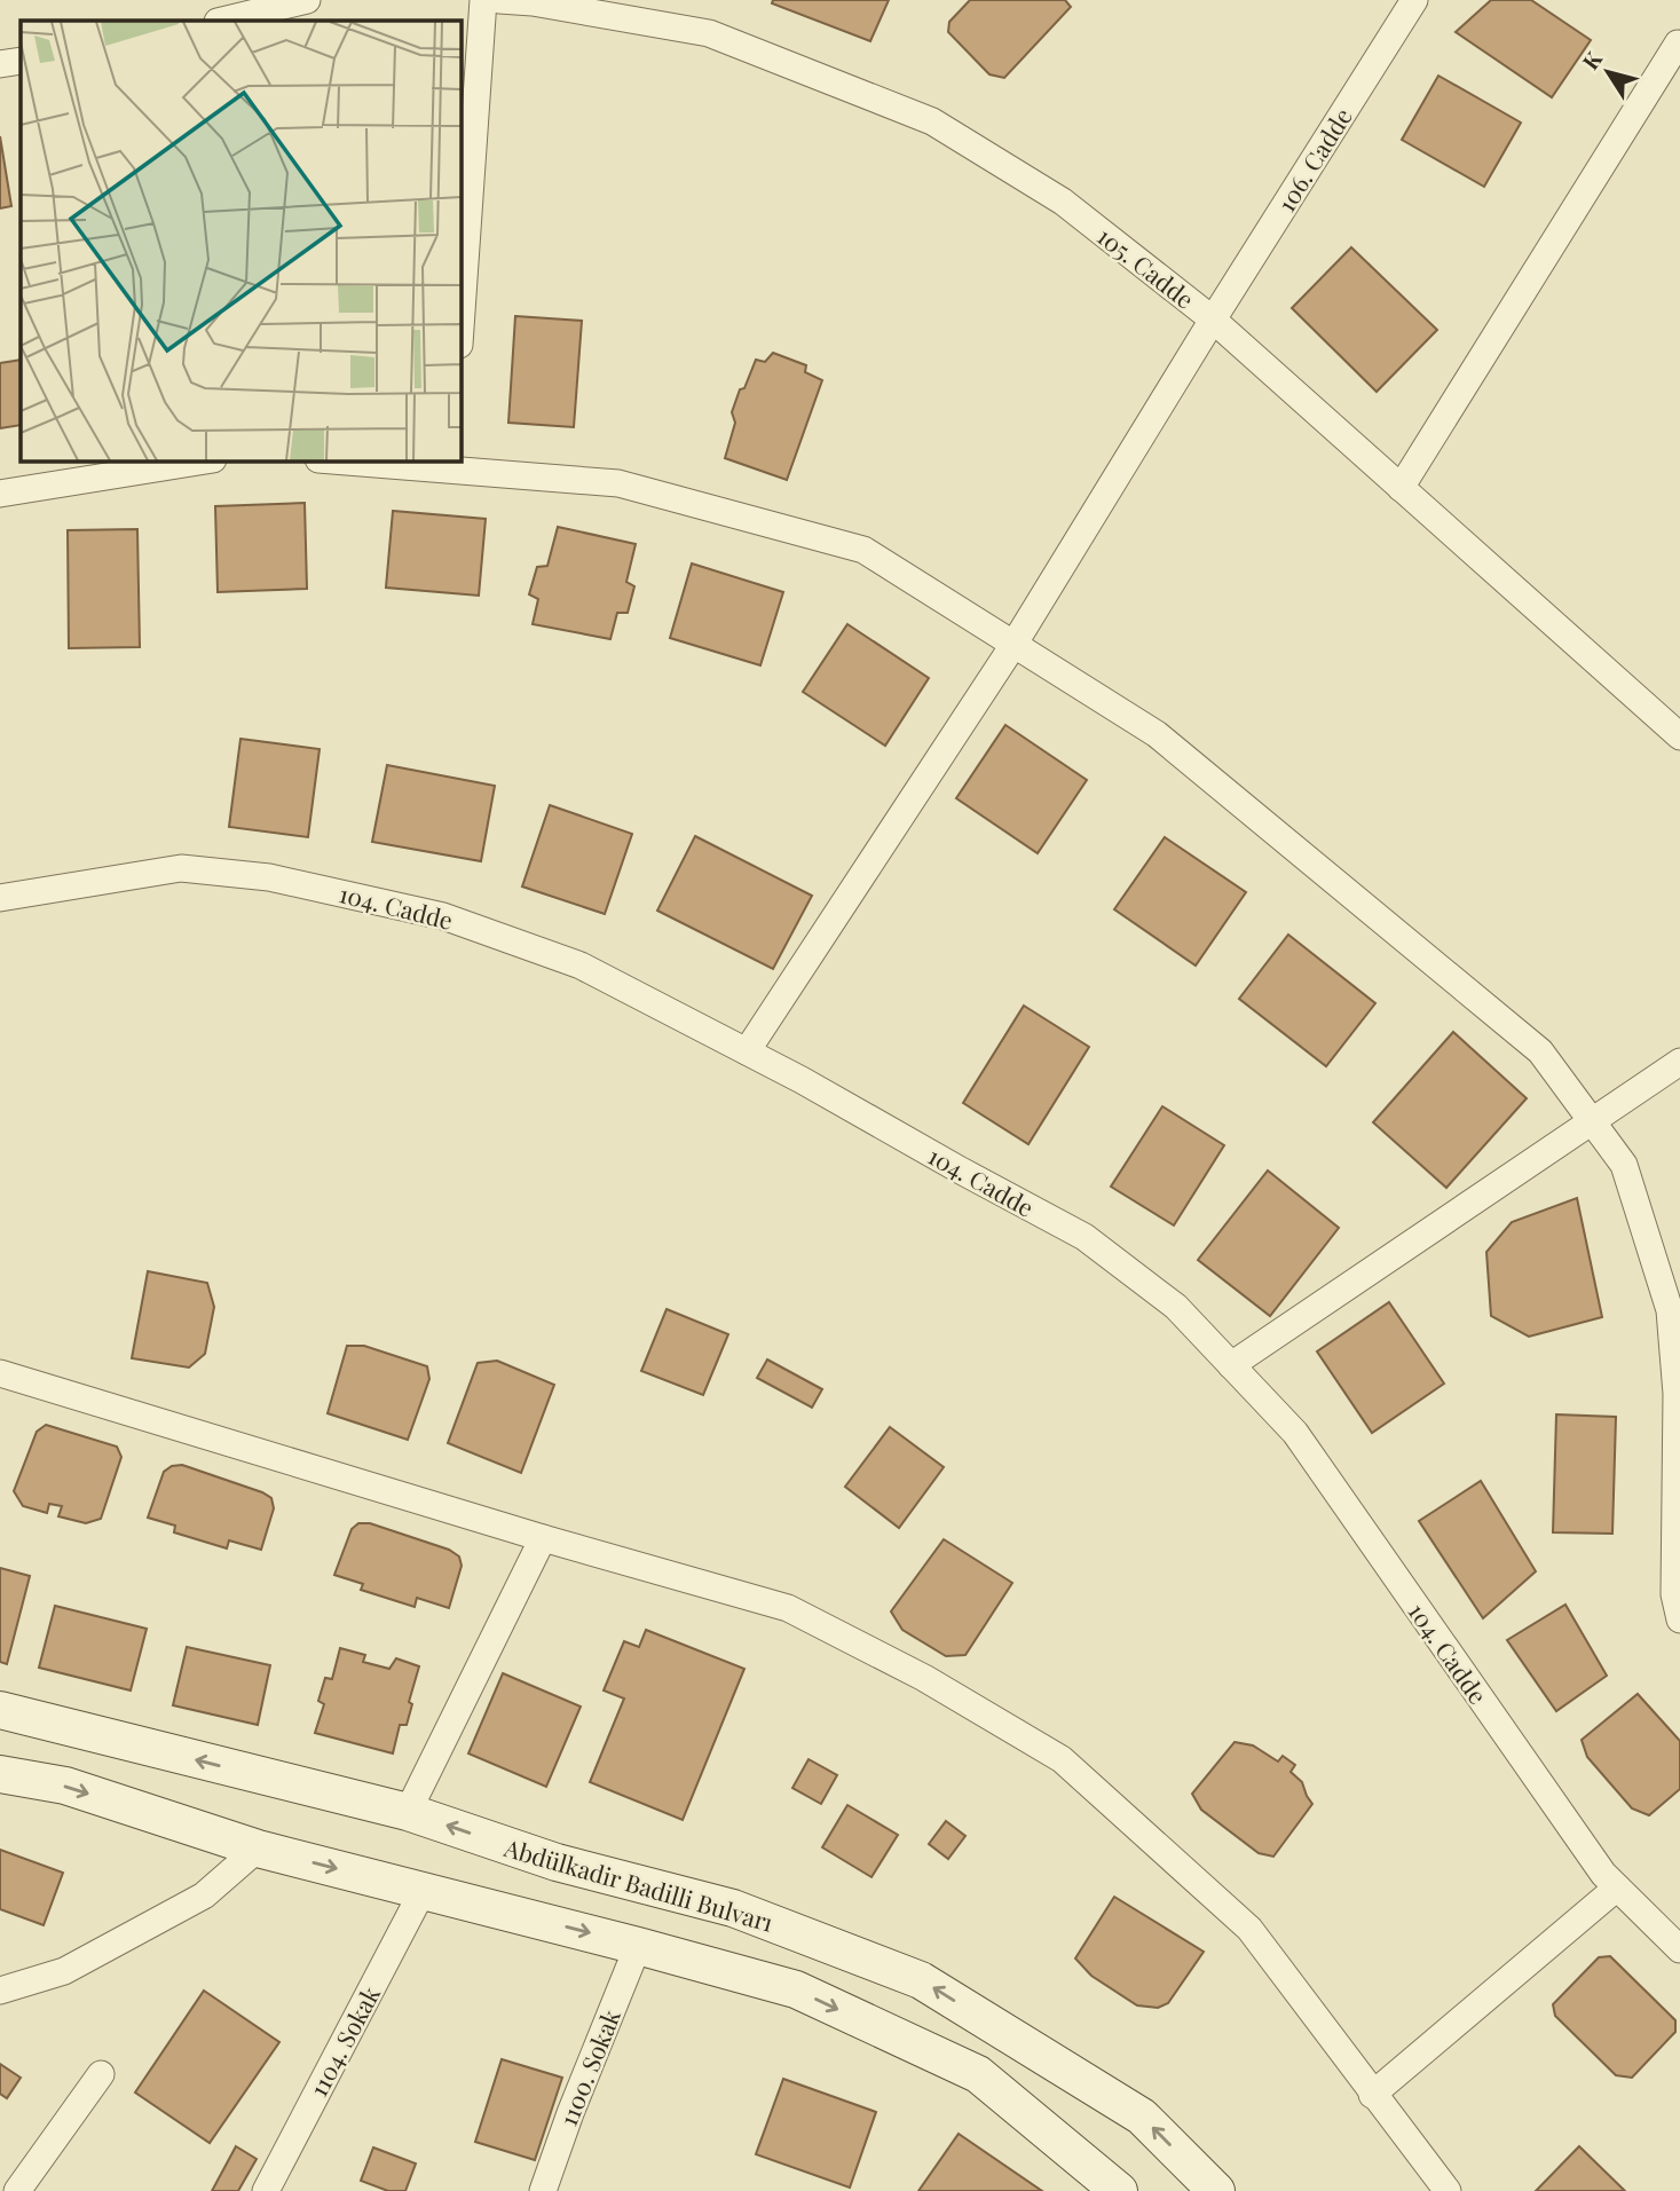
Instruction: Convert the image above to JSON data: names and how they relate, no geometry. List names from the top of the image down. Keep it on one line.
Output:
{"streets":{"main road":["Abdülkadir Badilli Bulvarı"],"street":["106. Cadde","105. Cadde","104. Cadde","1104. Sokak","1100. Sokak"]},"crossings":[["106. Cadde","105. Cadde"],["106. Cadde","104. Cadde"]],"north":"top left"}
